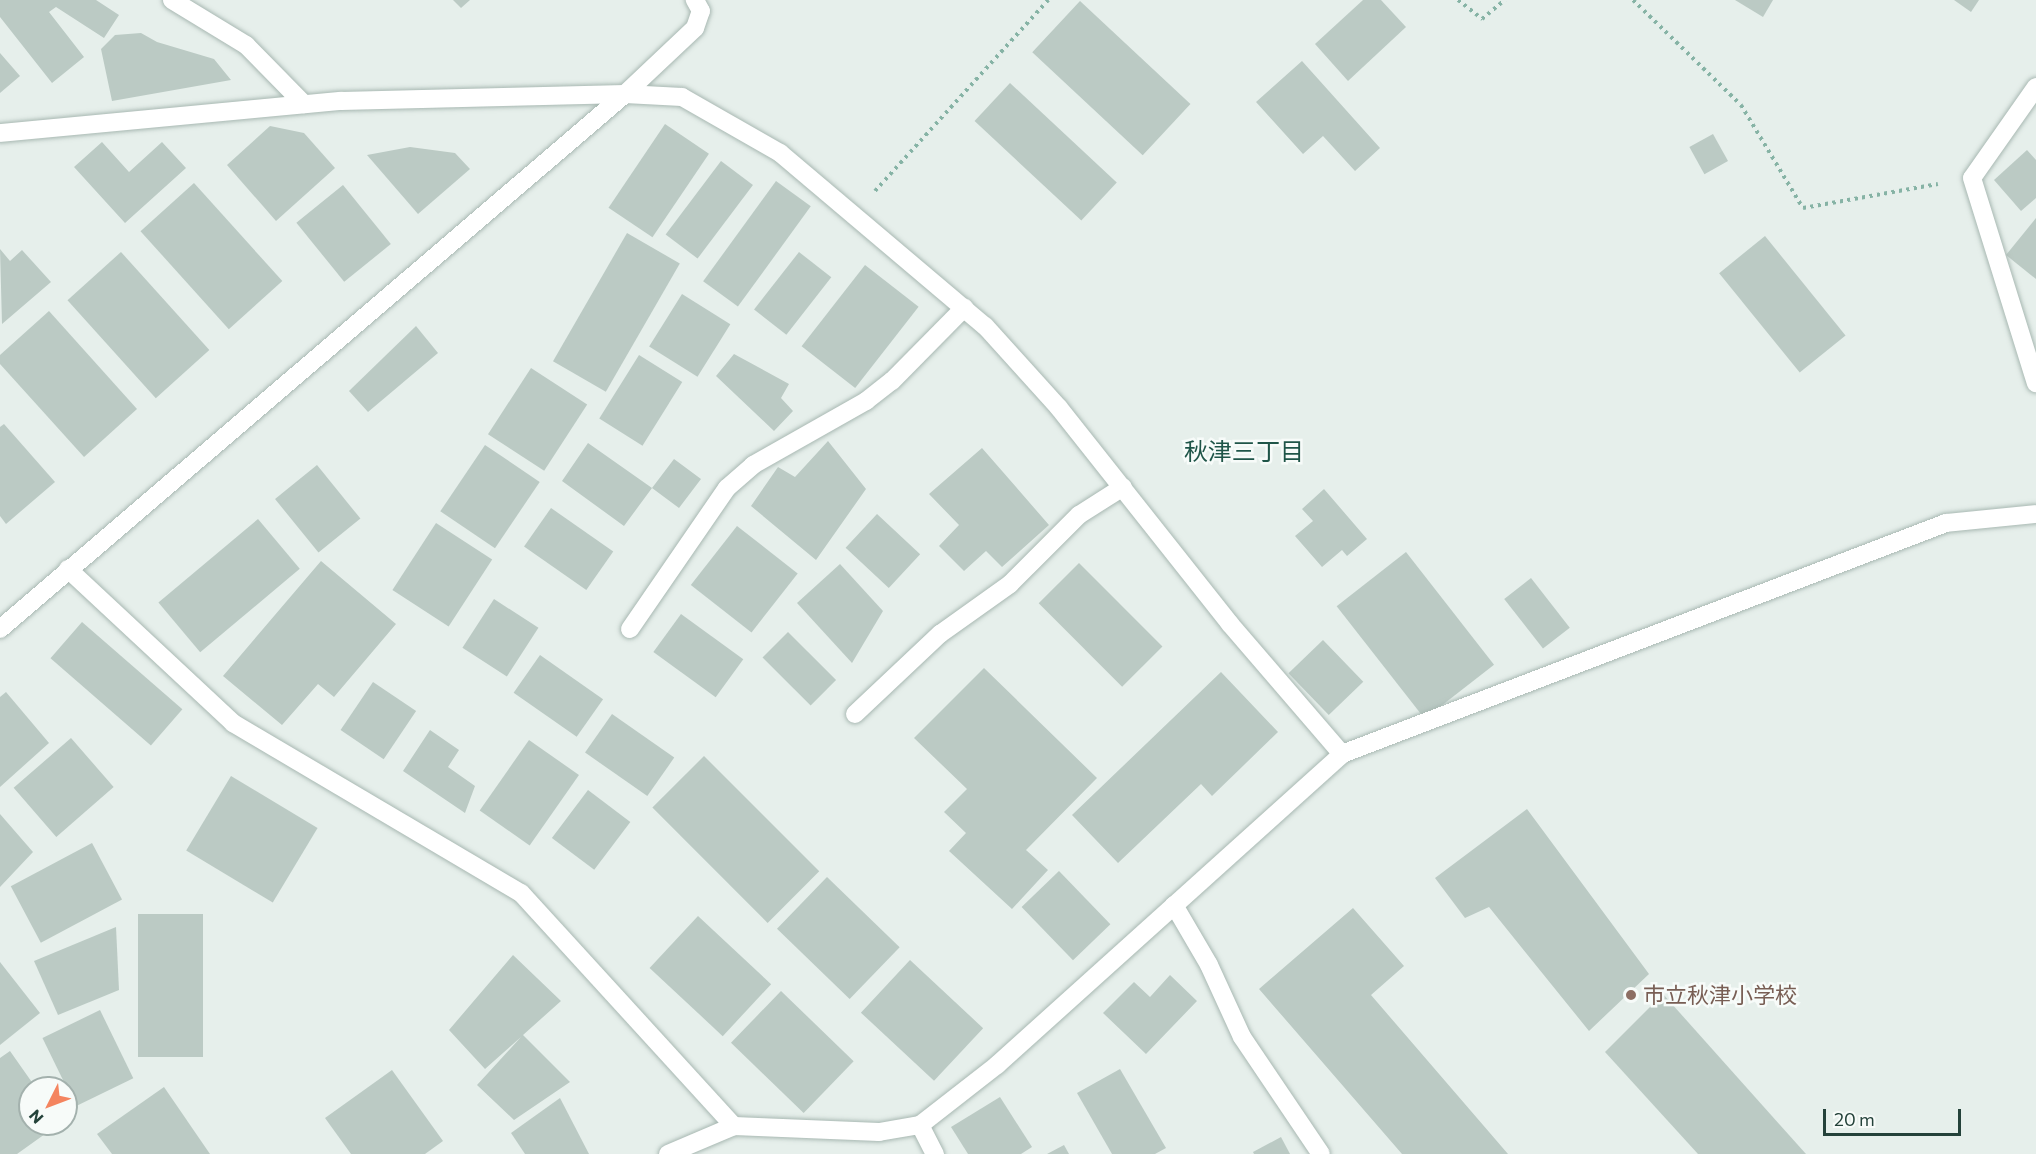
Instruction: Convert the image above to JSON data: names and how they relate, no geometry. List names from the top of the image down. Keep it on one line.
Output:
{"districts":["秋津三丁目"],"places":["市立秋津小学校"],"scale_bar":"20 m","north":"bottom left"}
